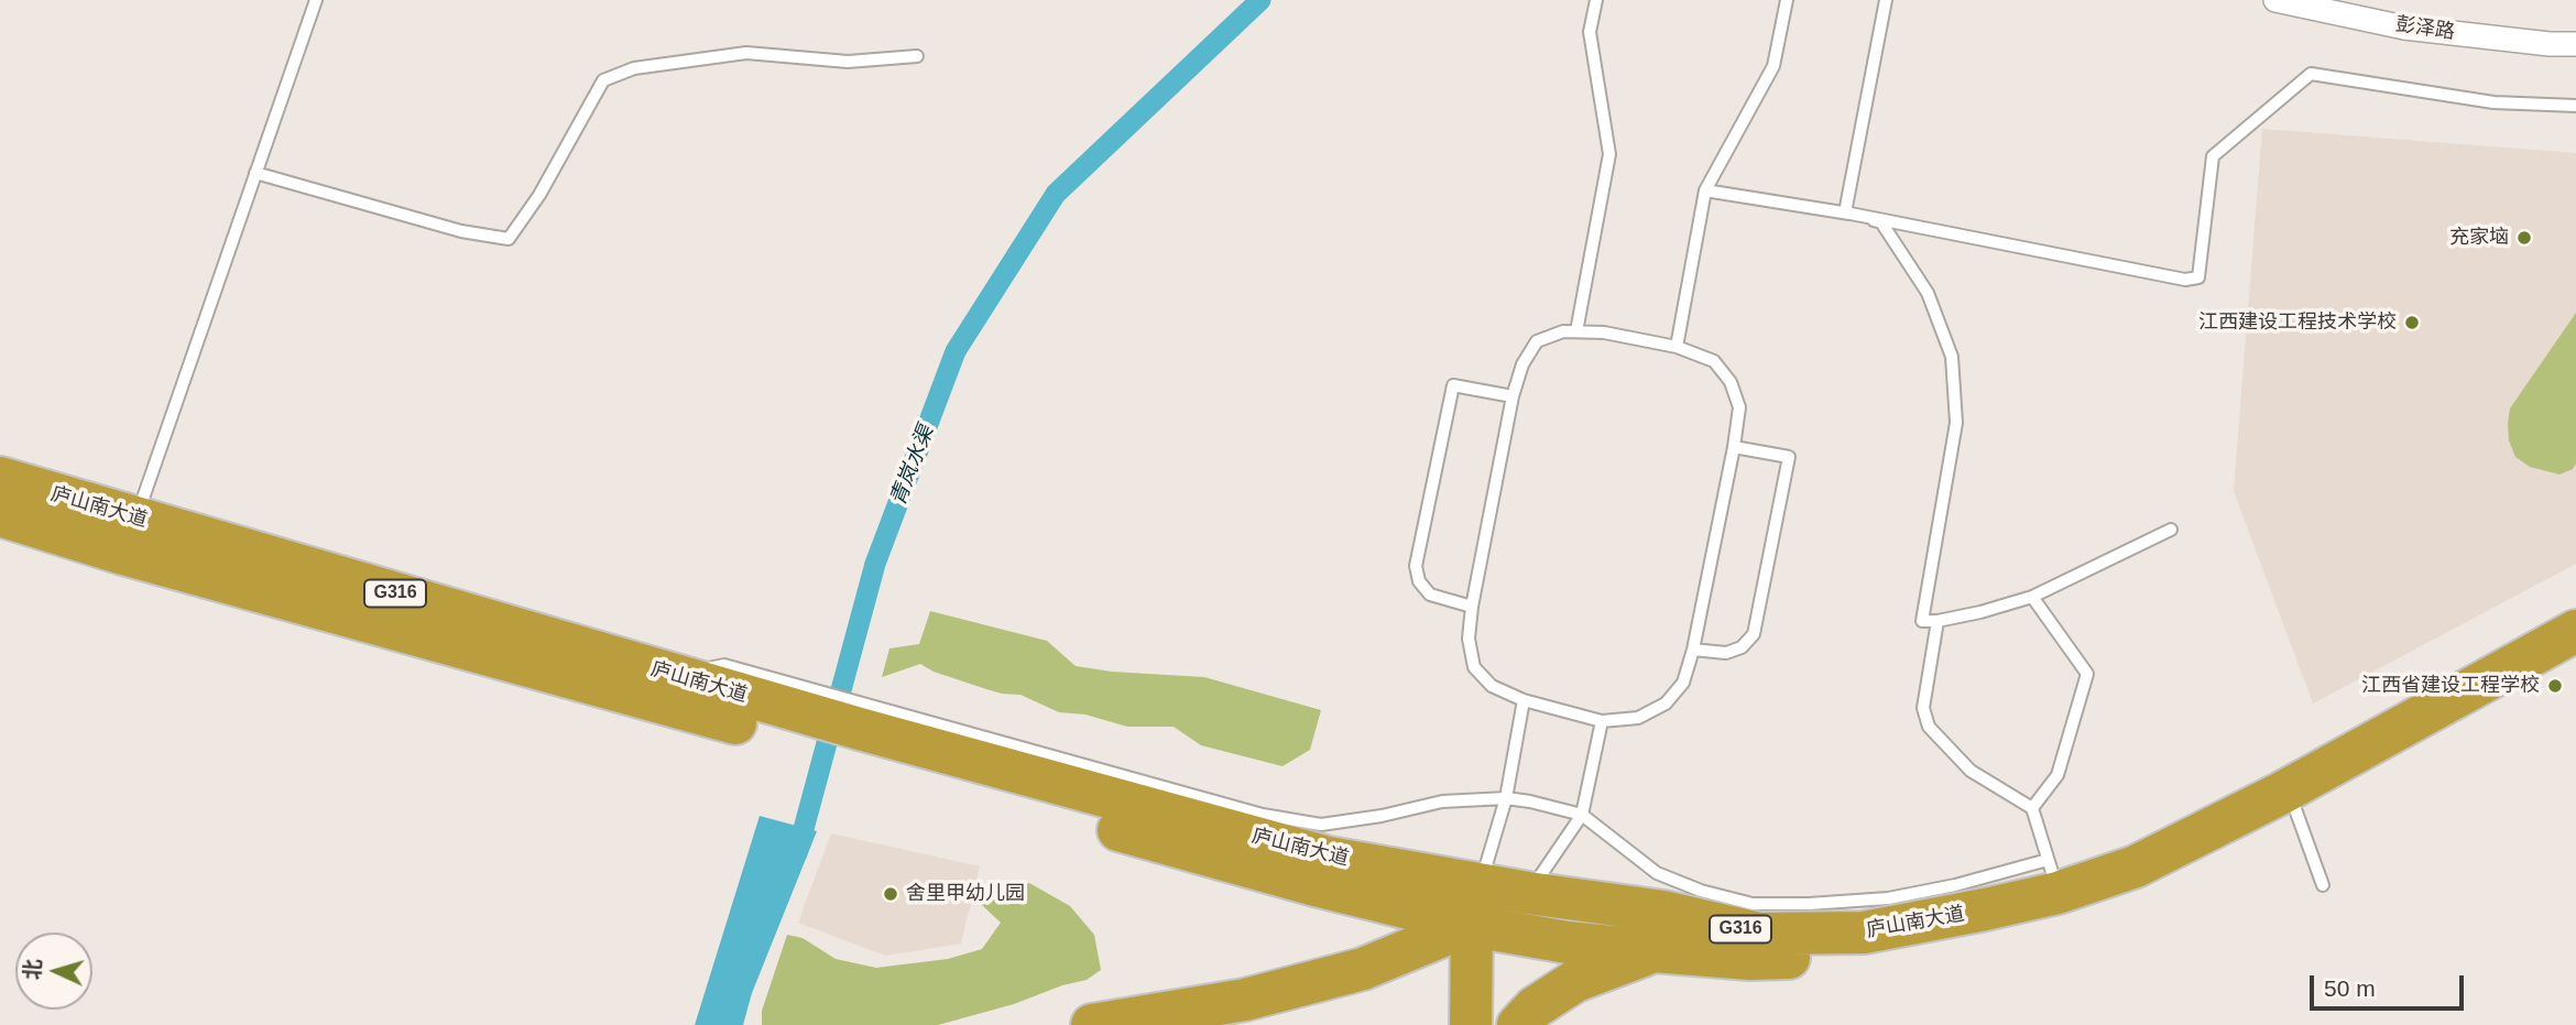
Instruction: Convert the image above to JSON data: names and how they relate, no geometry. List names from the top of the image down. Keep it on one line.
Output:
{"streets":{"highway":["庐山南大道","G316"],"street":["彭泽路"]},"water":["青岚水渠"],"places":["充家垴","江西建设工程技术学校","江西省建设工程学校","舍里甲幼儿园"],"scale_bar":"50 m","north":"left"}
